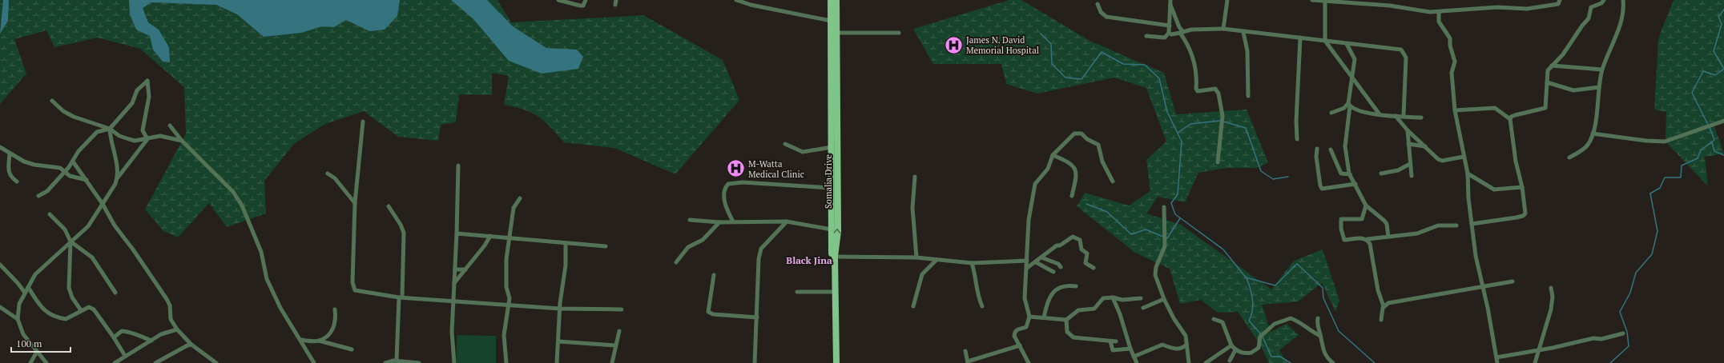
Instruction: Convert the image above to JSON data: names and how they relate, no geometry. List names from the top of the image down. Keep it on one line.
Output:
{"streets":{"main road":["Somalia Drive"]},"districts":["Black Jina"],"places":{"hospital":["James N. David Memorial Hospital","M-Watta Medical Clinic"]},"scale_bar":"100 m"}
